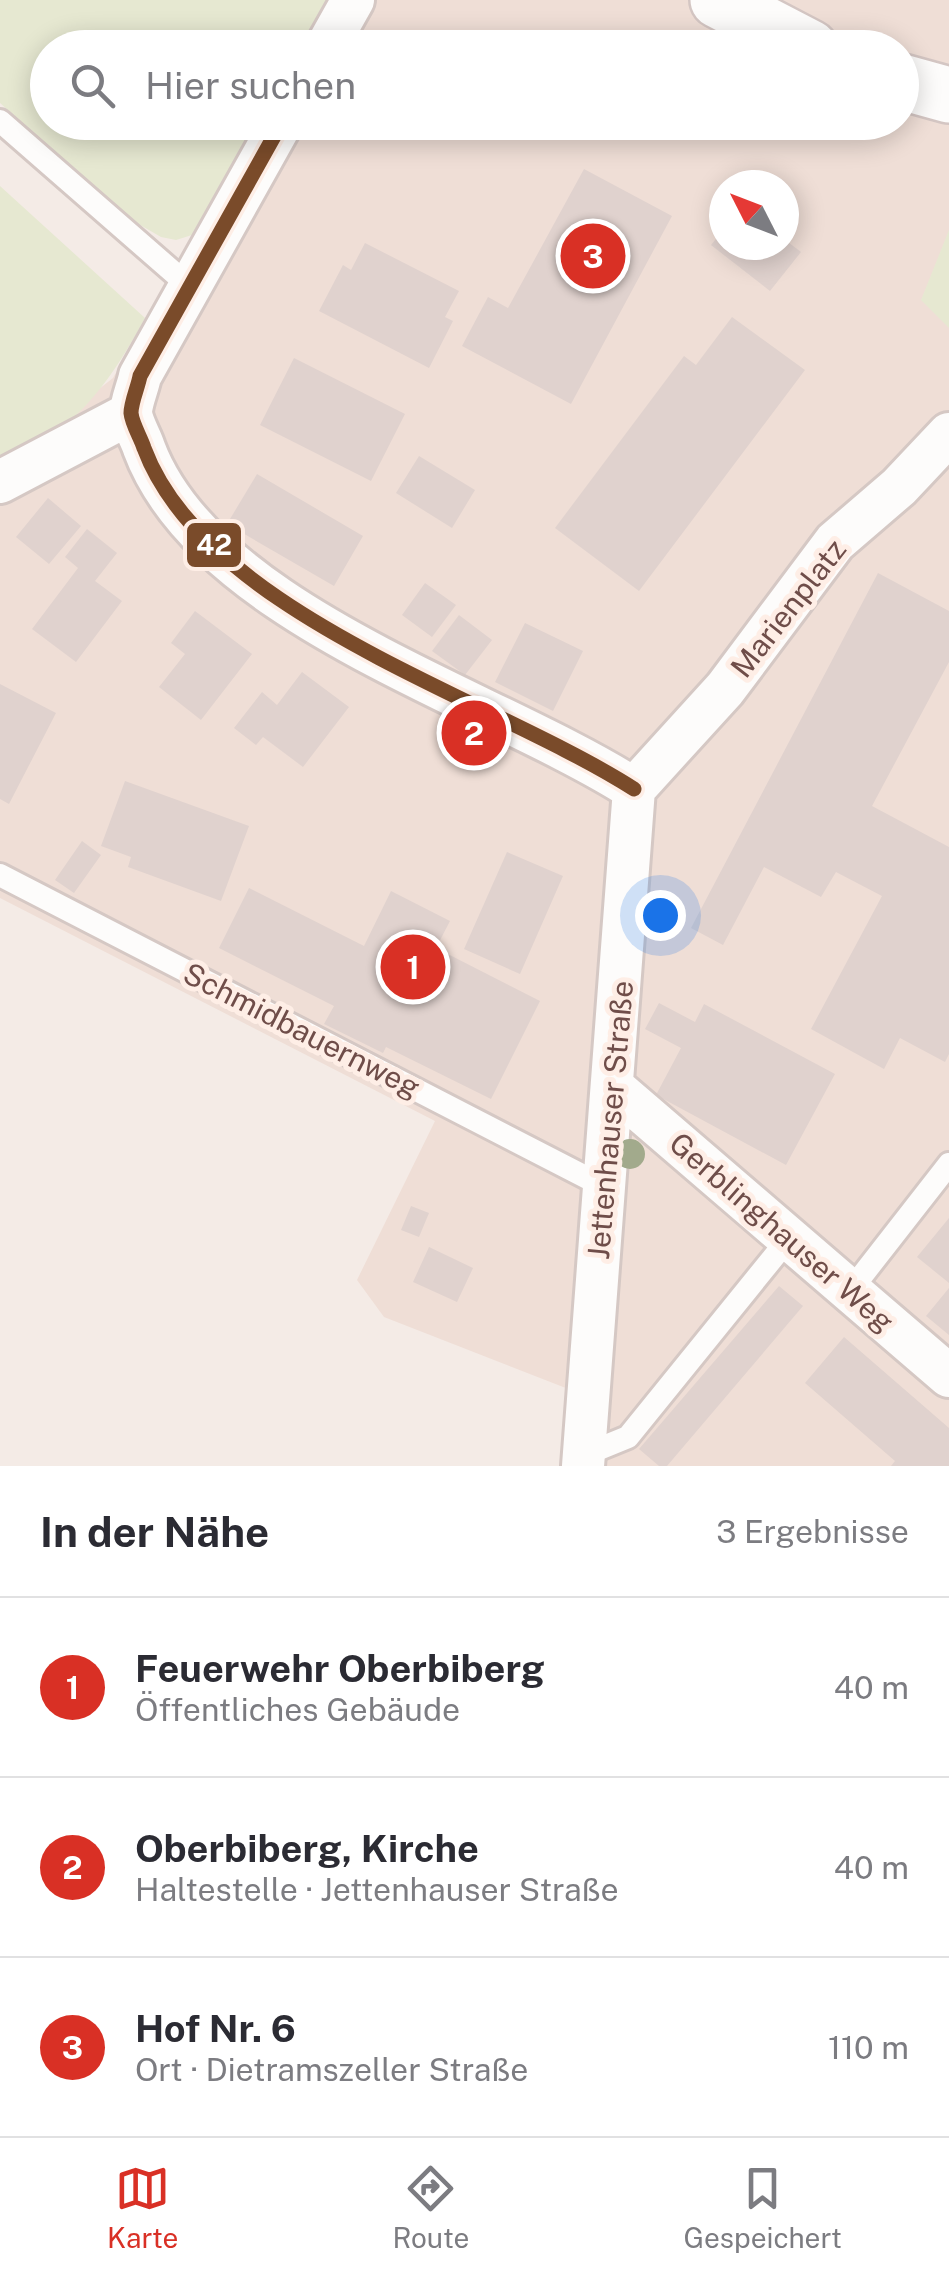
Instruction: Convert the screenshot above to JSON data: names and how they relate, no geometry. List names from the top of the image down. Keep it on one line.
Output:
{"streets":{"street":["Marienplatz","Jettenhauser Straße","Gerblinghauser Weg"],"lane":["Schmidbauernweg"]},"crossings":[["Marienplatz","Jettenhauser Straße"],["Schmidbauernweg","Jettenhauser Straße"],["Jettenhauser Straße","Gerblinghauser Weg"]],"lines":["transit line 42"],"north":"top left","page":{"search":"Hier suchen","pins":["3","2","1"],"heading":["In der Nähe","3 Ergebnisse"],"list":[{"mark":"1","name":"Feuerwehr Oberbiberg","note":"Öffentliches Gebäude","value":"40 m"},{"mark":"2","name":"Oberbiberg, Kirche","note":"Haltestelle · Jettenhauser Straße","value":"40 m"},{"mark":"3","name":"Hof Nr. 6","note":"Ort · Dietramszeller Straße","value":"110 m"}],"nav":["Karte","Route","Gespeichert"]}}
